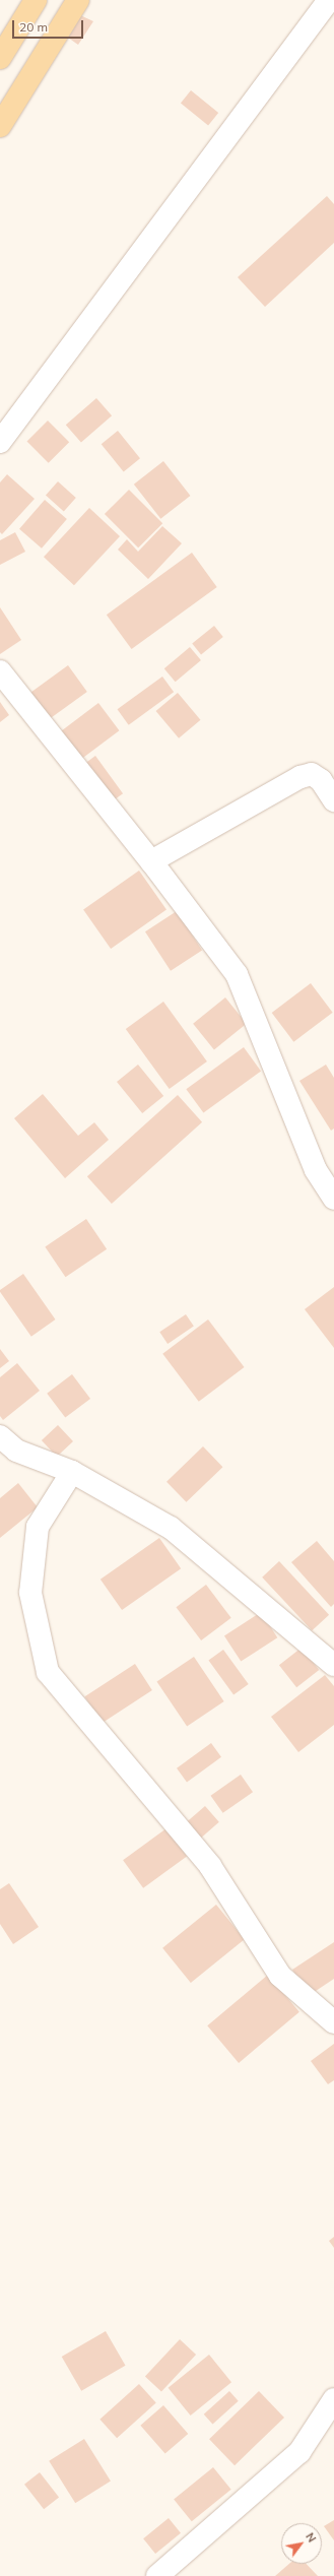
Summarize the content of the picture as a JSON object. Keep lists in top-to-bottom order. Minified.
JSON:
{"scale_bar":"20 m","north":"top right"}
